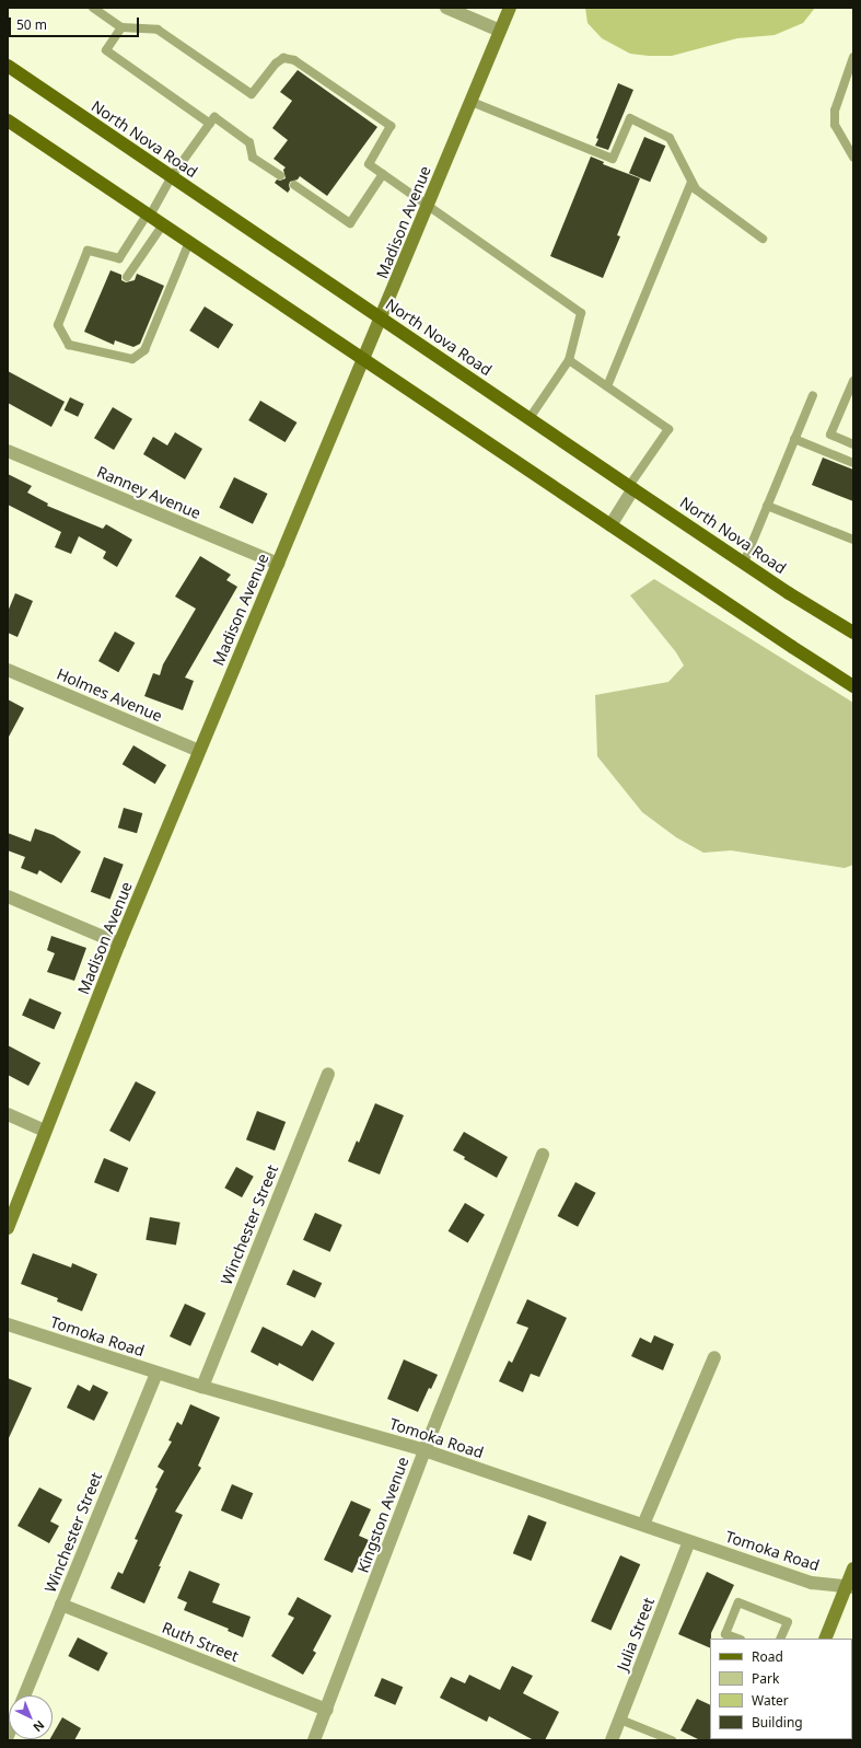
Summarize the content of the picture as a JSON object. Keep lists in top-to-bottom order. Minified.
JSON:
{"streets":{"main road":["North Nova Road"],"street":["Madison Avenue","Ranney Avenue","Holmes Avenue","Winchester Street","Tomoka Road","Kingston Avenue","Julia Street","Ruth Street"]},"crossings":[["North Nova Road","Madison Avenue"],["Madison Avenue","Ranney Avenue"],["Madison Avenue","Holmes Avenue"],["Winchester Street","Tomoka Road"],["Winchester Street","Ruth Street"],["Tomoka Road","Kingston Avenue"],["Tomoka Road","Julia Street"],["Kingston Avenue","Ruth Street"]],"legend":["Road","Park","Water","Building"],"scale_bar":"50 m","north":"bottom right"}
